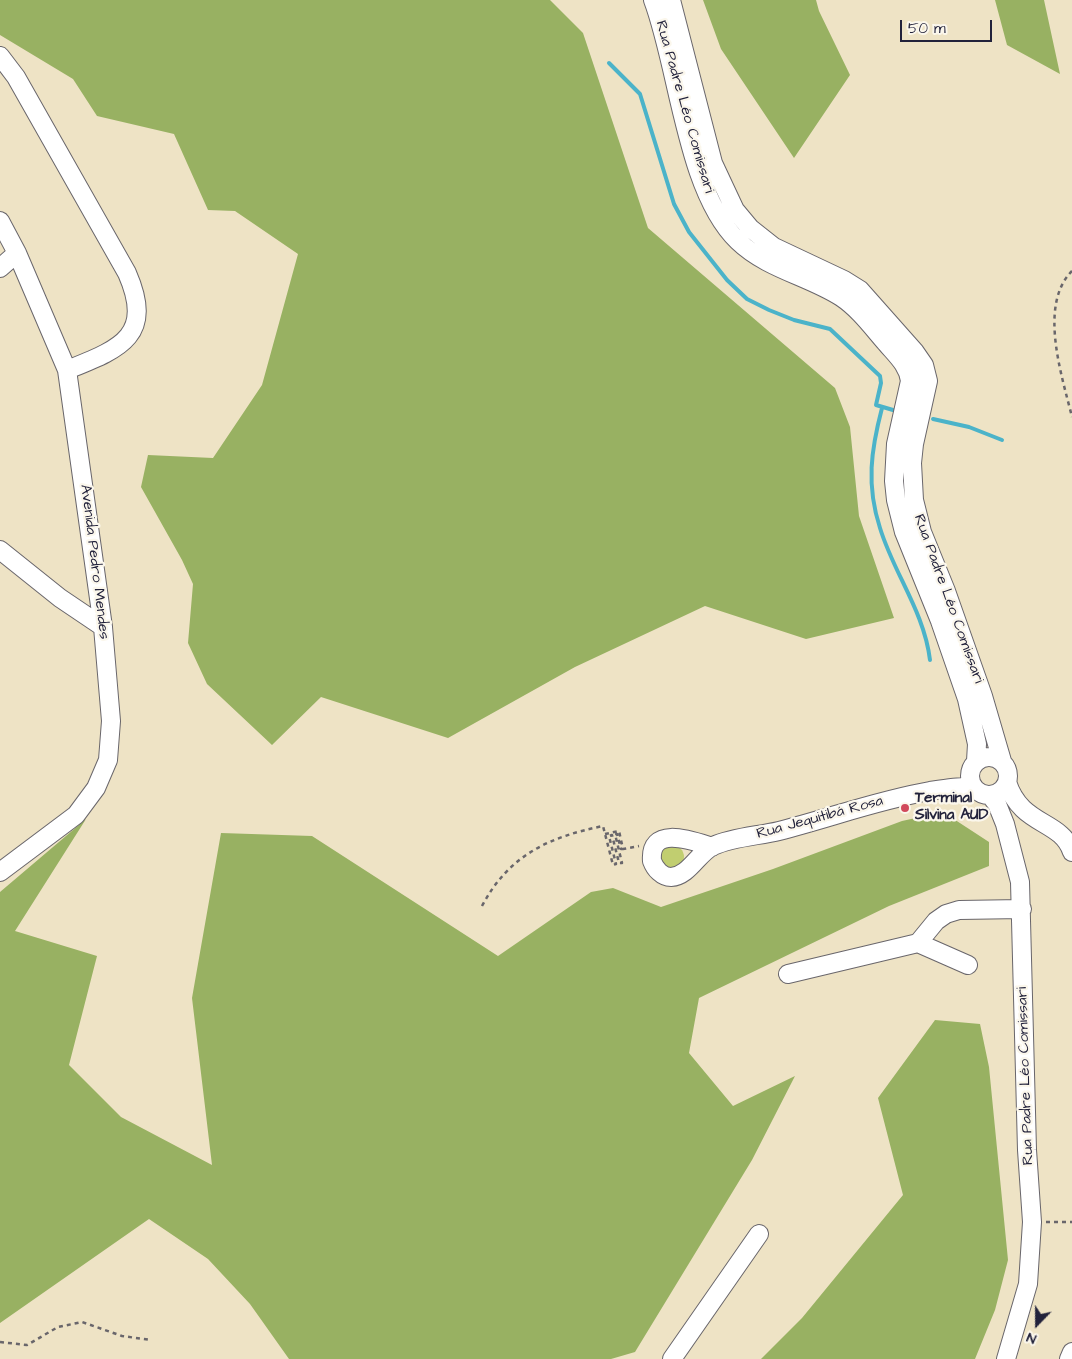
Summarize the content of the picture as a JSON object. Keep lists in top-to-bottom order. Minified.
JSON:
{"streets":{"street":["Rua Padre Léo Comissari","Avenida Pedro Mendes","Rua Jequitibá Rosa"]},"crossings":[["Rua Padre Léo Comissari","Rua Jequitibá Rosa"]],"places":["Terminal Silvina AUD"],"scale_bar":"50 m","north":"bottom"}
